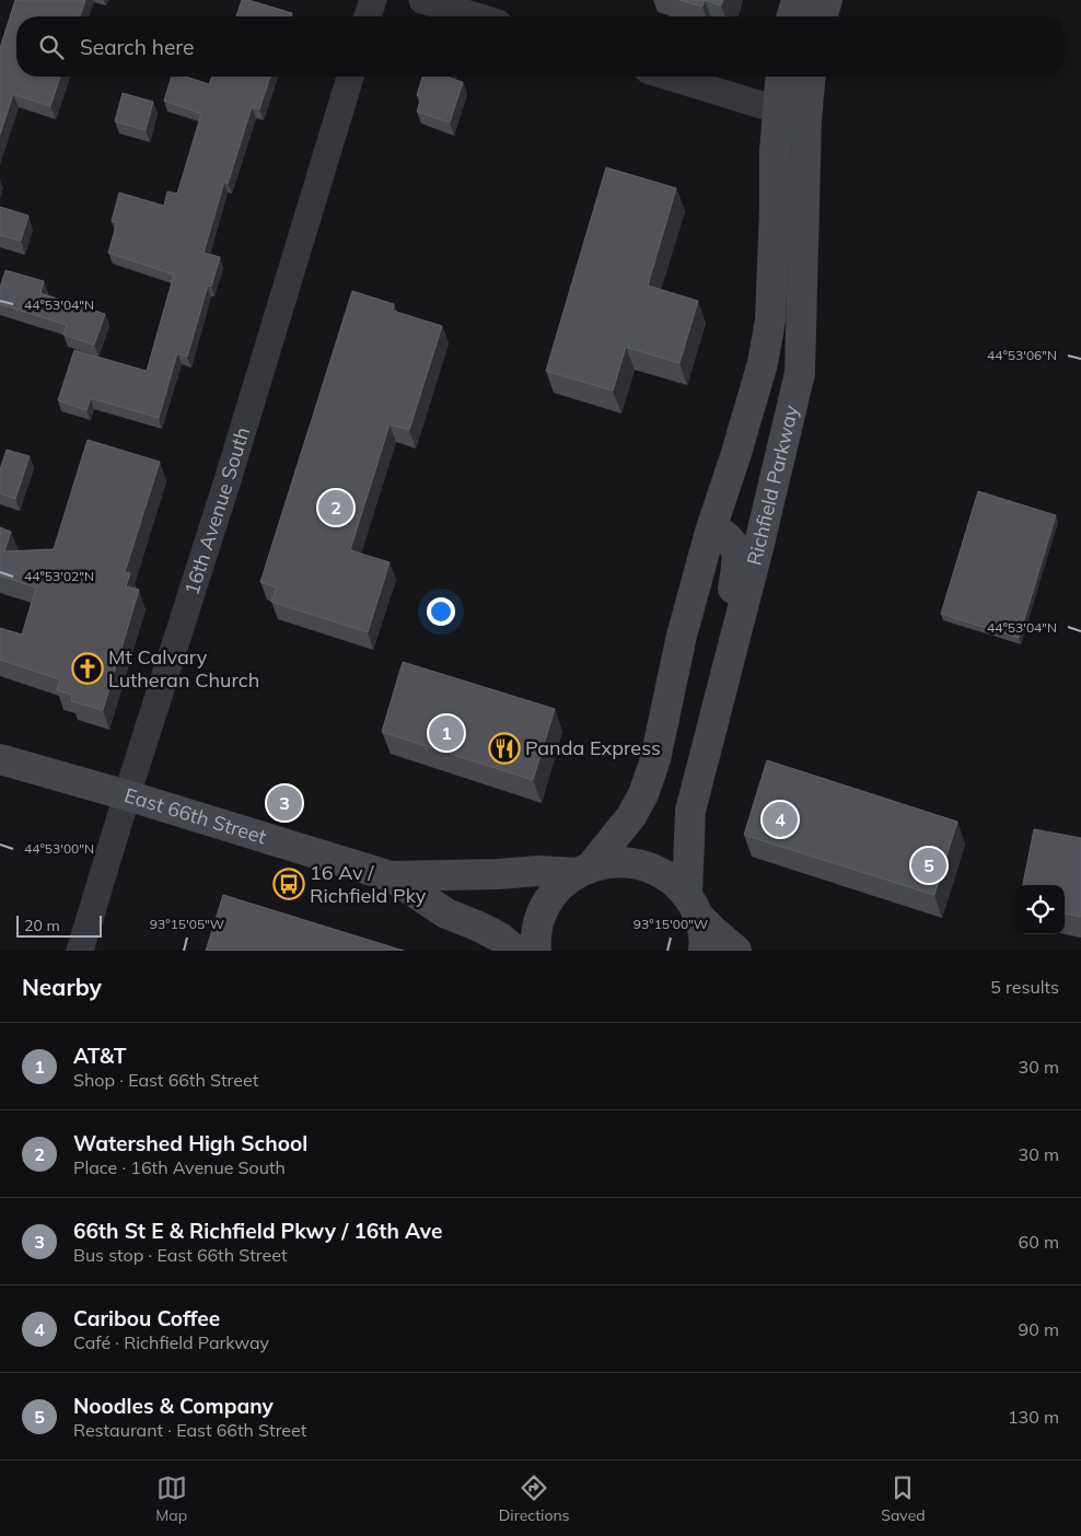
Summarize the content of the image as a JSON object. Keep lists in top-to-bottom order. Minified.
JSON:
{"streets":{"street":["Richfield Parkway","16th Avenue South","East 66th Street"]},"crossings":[["Richfield Parkway","East 66th Street"],["16th Avenue South","East 66th Street"]],"places":{"church":["Mt Calvary Lutheran Church"],"restaurant":["Panda Express"],"bus stop":["16 Av / Richfield Pky"]},"scale_bar":"20 m","page":{"search":"Search here","pins":["2","1","3","4","5"],"scale":"20 m","heading":["Nearby","5 results"],"list":[{"mark":"1","name":"AT&T","note":"Shop · East 66th Street","value":"30 m"},{"mark":"2","name":"Watershed High School","note":"Place · 16th Avenue South","value":"30 m"},{"mark":"3","name":"66th St E & Richfield Pkwy / 16th Ave","note":"Bus stop · East 66th Street","value":"60 m"},{"mark":"4","name":"Caribou Coffee","note":"Café · Richfield Parkway","value":"90 m"},{"mark":"5","name":"Noodles & Company","note":"Restaurant · East 66th Street","value":"130 m"}],"nav":["Map","Directions","Saved"]},"coordinates":["44°53'04\"N","44°53'06\"N","44°53'02\"N","44°53'00\"N","93°15'05\"W","93°15'00\"W"]}
